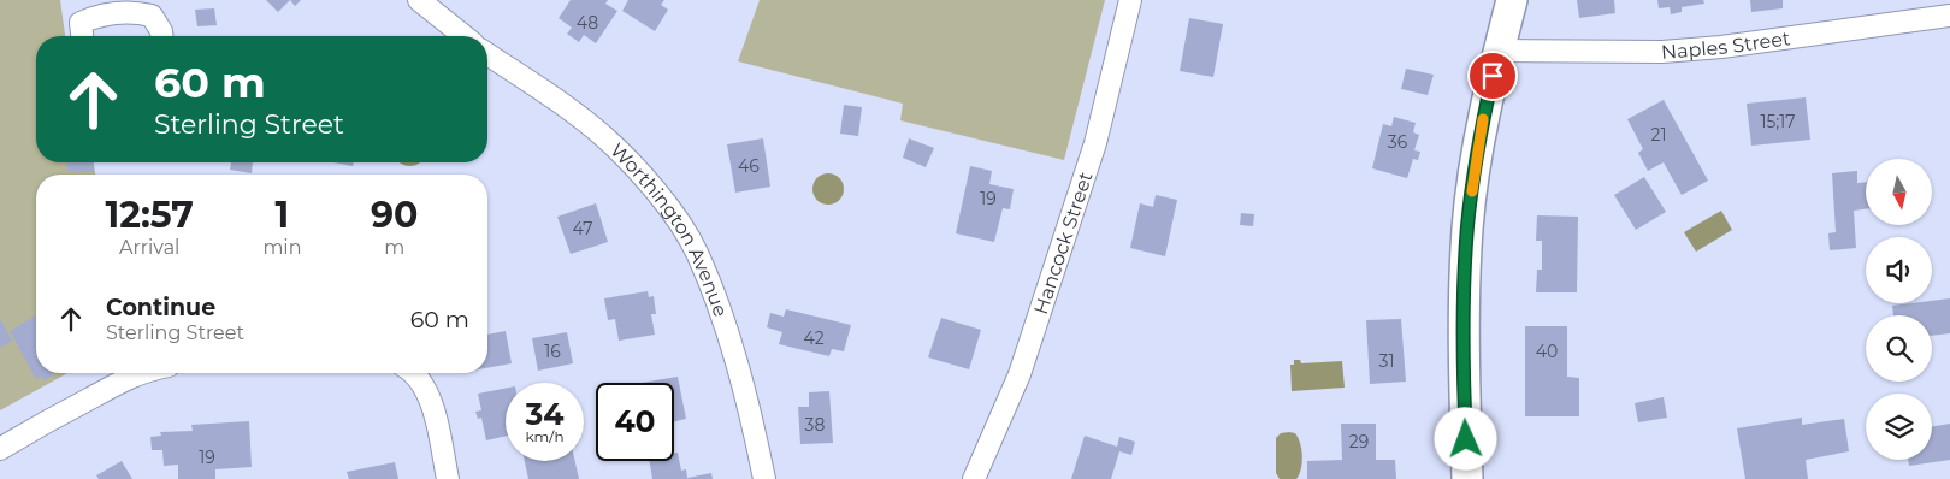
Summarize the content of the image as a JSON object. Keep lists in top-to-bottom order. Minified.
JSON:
{"streets":{"street":["Naples Street","Worthington Avenue","Hancock Street"]},"house_numbers":["48","15;17","21","36","46","19","47","42","16","40","31","38","29","19"],"north":"bottom","page":{"turn":["60 m","Sterling Street"],"eta":["12:57","Arrival","1","min","90","m"],"list":[{"name":"Continue","note":"Sterling Street","value":"60 m"}],"speed":"34 km/h","limit":"40"}}
